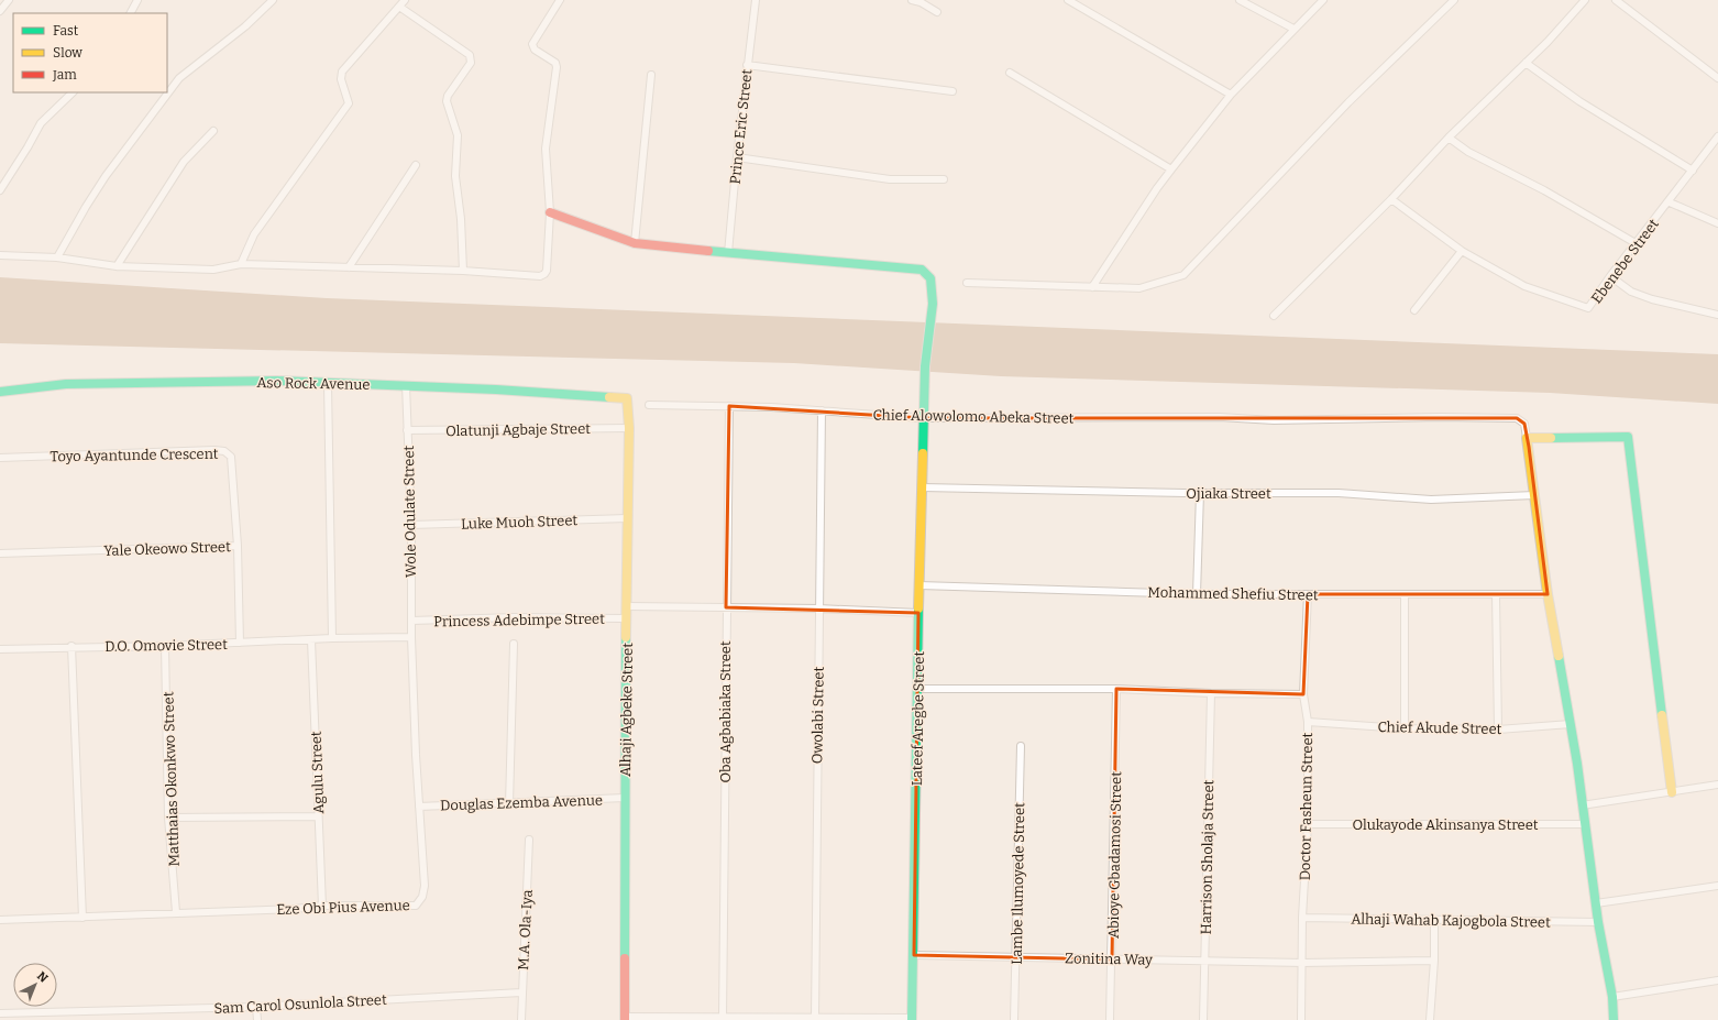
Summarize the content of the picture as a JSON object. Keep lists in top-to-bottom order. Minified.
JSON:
{"streets":{"street":["Prince Eric Street","Ebenebe Street","Aso Rock Avenue","Chief Alowolomo Abeka Street","Olatunji Agbaje Street","Toyo Ayantunde Crescent","Ojiaka Street","Wole Odulate Street","Luke Muoh Street","Yale Okeowo Street","Mohammed Shefiu Street","Princess Adebimpe Street","D.O. Omovie Street","Alhaji Agbeke Street","Oba Agbabiaka Street","Owolabi Street","Lateef Aregbe Street","Chief Akude Street","Agulu Street","Matthaias Okonkwo Street","Douglas Ezemba Avenue","Doctor Fasheun Street","Olukayode Akinsanya Street","Abioye Gbadamosi Street","Harrison Sholaja Street","Lambe Ilumoyede Street","Eze Obi Pius Avenue","Alhaji Wahab Kajogbola Street","M.A. Ola-Iya","Zonitina Way","Sam Carol Osunlola Street"]},"crossings":[["Prince Eric Street","Lateef Aregbe Street"],["Aso Rock Avenue","Wole Odulate Street"],["Aso Rock Avenue","Alhaji Agbeke Street"],["Chief Alowolomo Abeka Street","Oba Agbabiaka Street"],["Chief Alowolomo Abeka Street","Owolabi Street"],["Chief Alowolomo Abeka Street","Lateef Aregbe Street"],["Olatunji Agbaje Street","Wole Odulate Street"],["Olatunji Agbaje Street","Alhaji Agbeke Street"],["Toyo Ayantunde Crescent","Yale Okeowo Street"],["Ojiaka Street","Lateef Aregbe Street"],["Wole Odulate Street","Luke Muoh Street"],["Wole Odulate Street","Princess Adebimpe Street"],["Wole Odulate Street","D.O. Omovie Street"],["Wole Odulate Street","Eze Obi Pius Avenue"],["Luke Muoh Street","Alhaji Agbeke Street"],["Yale Okeowo Street","D.O. Omovie Street"],["Mohammed Shefiu Street","Lateef Aregbe Street"],["Mohammed Shefiu Street","Doctor Fasheun Street"],["Princess Adebimpe Street","Alhaji Agbeke Street"],["D.O. Omovie Street","Agulu Street"],["D.O. Omovie Street","Matthaias Okonkwo Street"],["D.O. Omovie Street","Eze Obi Pius Avenue"],["Alhaji Agbeke Street","Douglas Ezemba Avenue"],["Lateef Aregbe Street","Zonitina Way"],["Chief Akude Street","Doctor Fasheun Street"],["Agulu Street","Eze Obi Pius Avenue"],["Matthaias Okonkwo Street","Eze Obi Pius Avenue"],["Douglas Ezemba Avenue","Eze Obi Pius Avenue"],["Doctor Fasheun Street","Olukayode Akinsanya Street"],["Doctor Fasheun Street","Alhaji Wahab Kajogbola Street"],["Doctor Fasheun Street","Zonitina Way"],["Abioye Gbadamosi Street","Zonitina Way"],["Harrison Sholaja Street","Zonitina Way"],["Lambe Ilumoyede Street","Zonitina Way"],["M.A. Ola-Iya","Sam Carol Osunlola Street"]],"legend":["Fast","Slow","Jam"],"north":"top right"}
